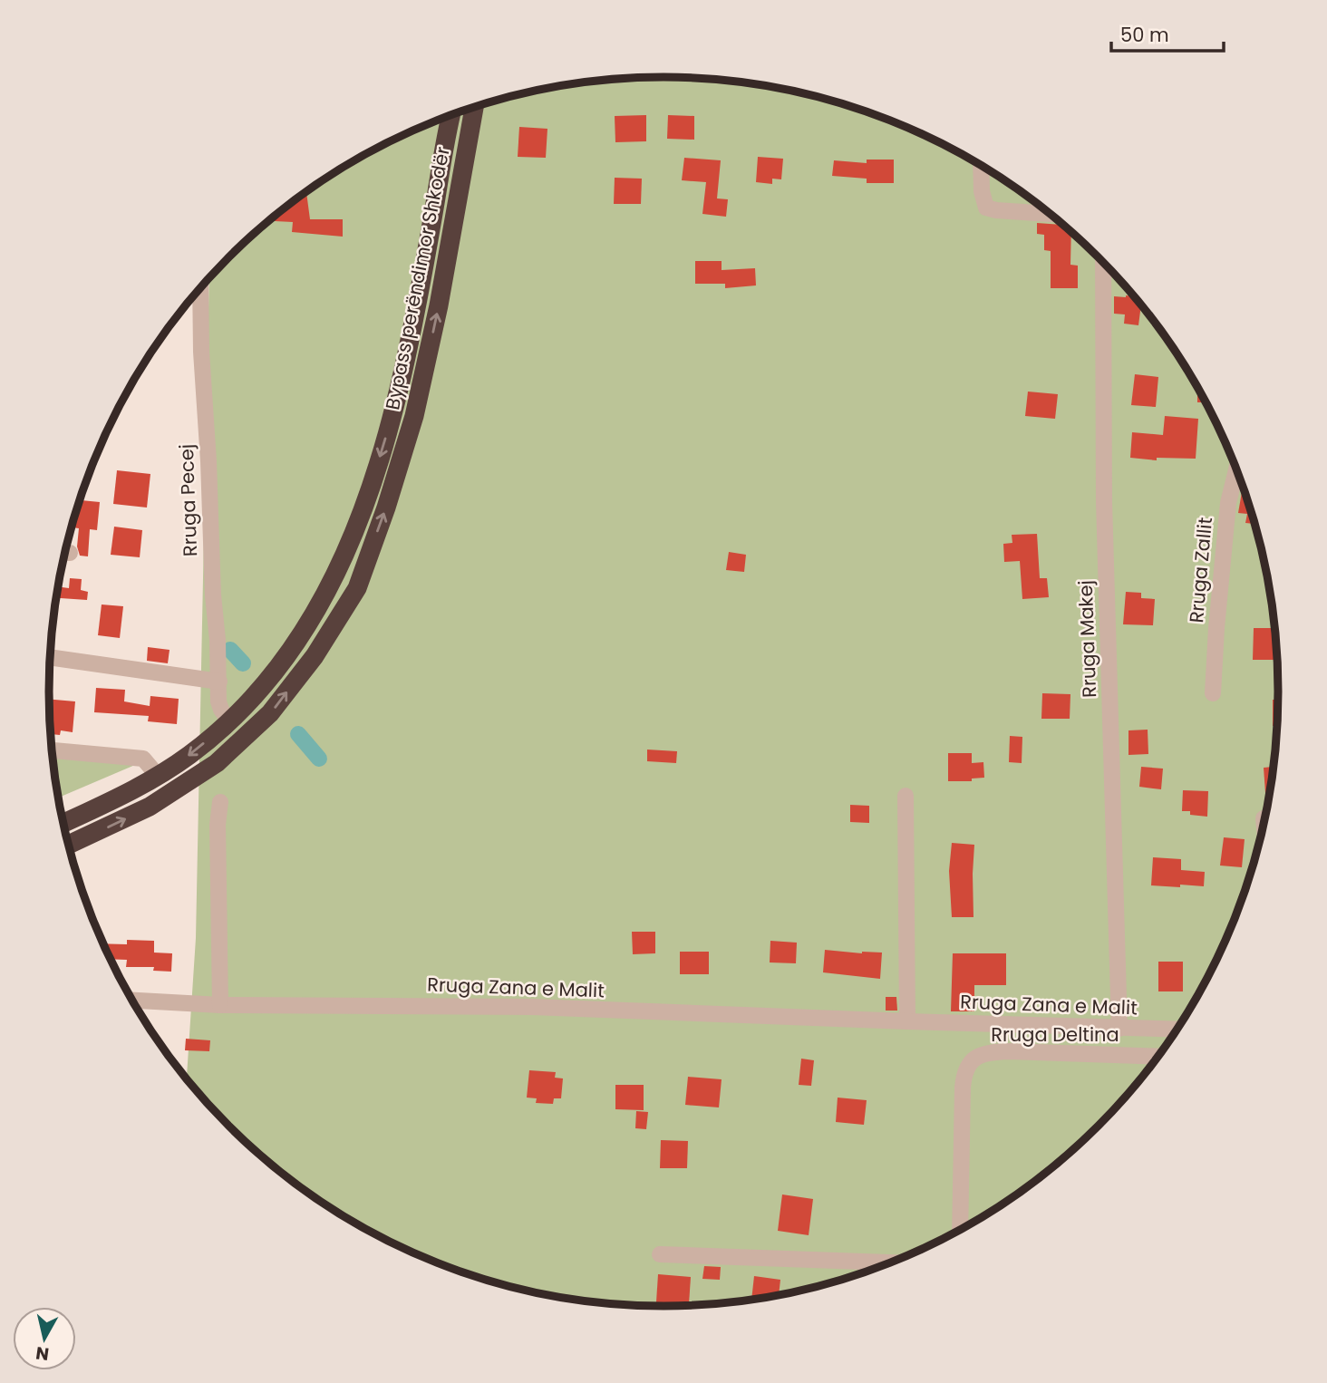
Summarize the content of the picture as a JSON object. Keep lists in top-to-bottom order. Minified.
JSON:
{"streets":{"highway":["Bypass perëndimor Shkodër"],"street":["Rruga Pecej","Rruga Zallit","Rruga Makej","Rruga Zana e Malit","Rruga Deltina"]},"crossings":[["Bypass perëndimor Shkodër","Rruga Pecej"],["Rruga Makej","Rruga Zana e Malit"]],"scale_bar":"50 m","north":"bottom"}
